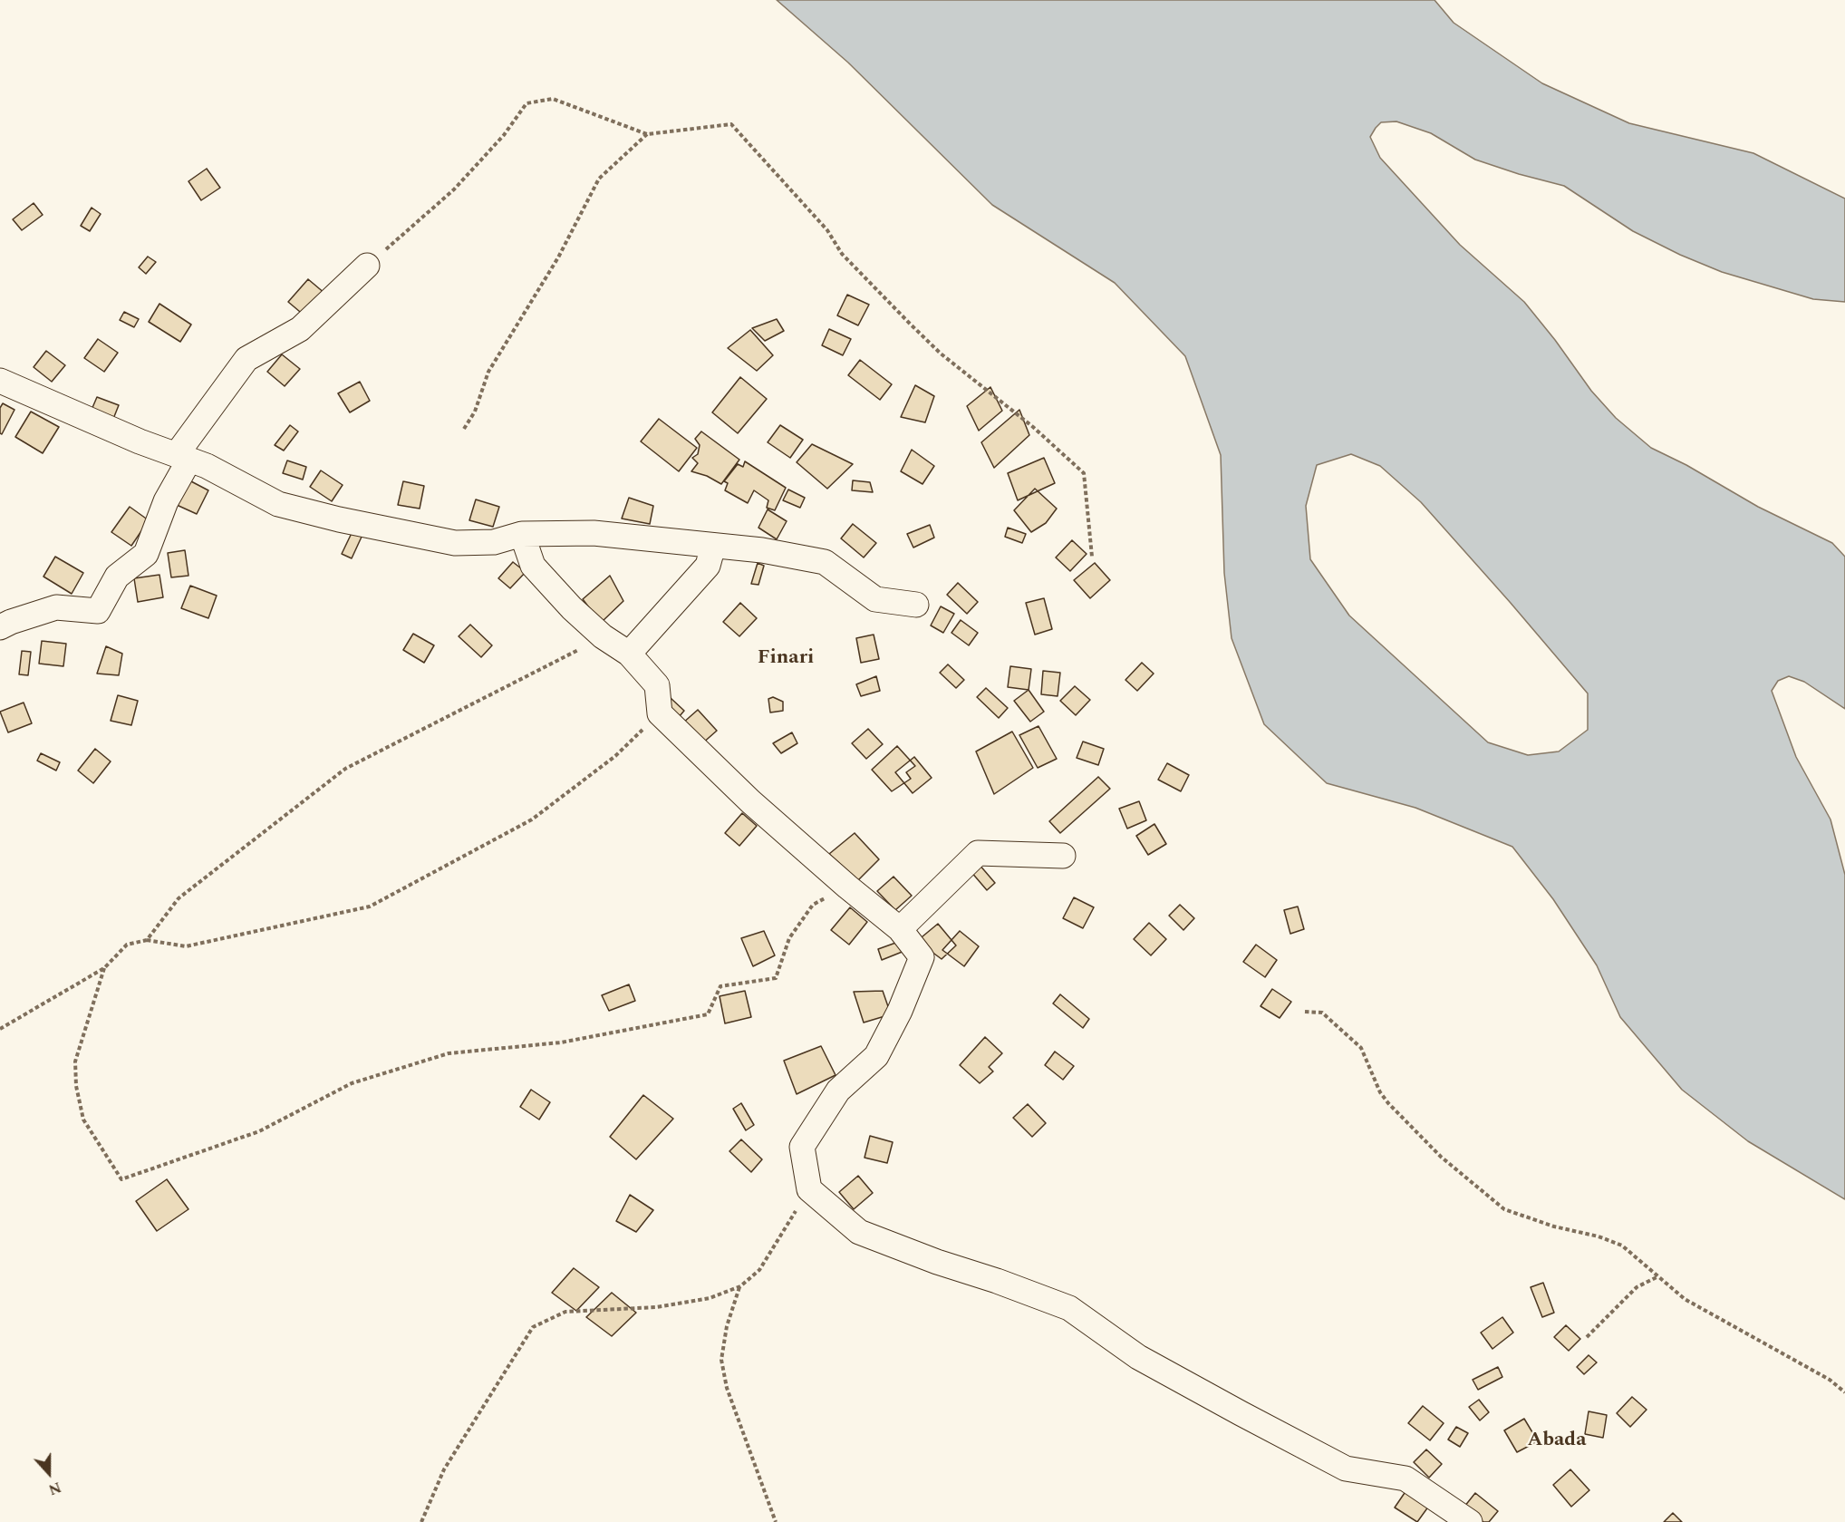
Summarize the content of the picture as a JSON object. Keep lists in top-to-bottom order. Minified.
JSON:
{"districts":["Finari","Abada"],"north":"bottom"}
